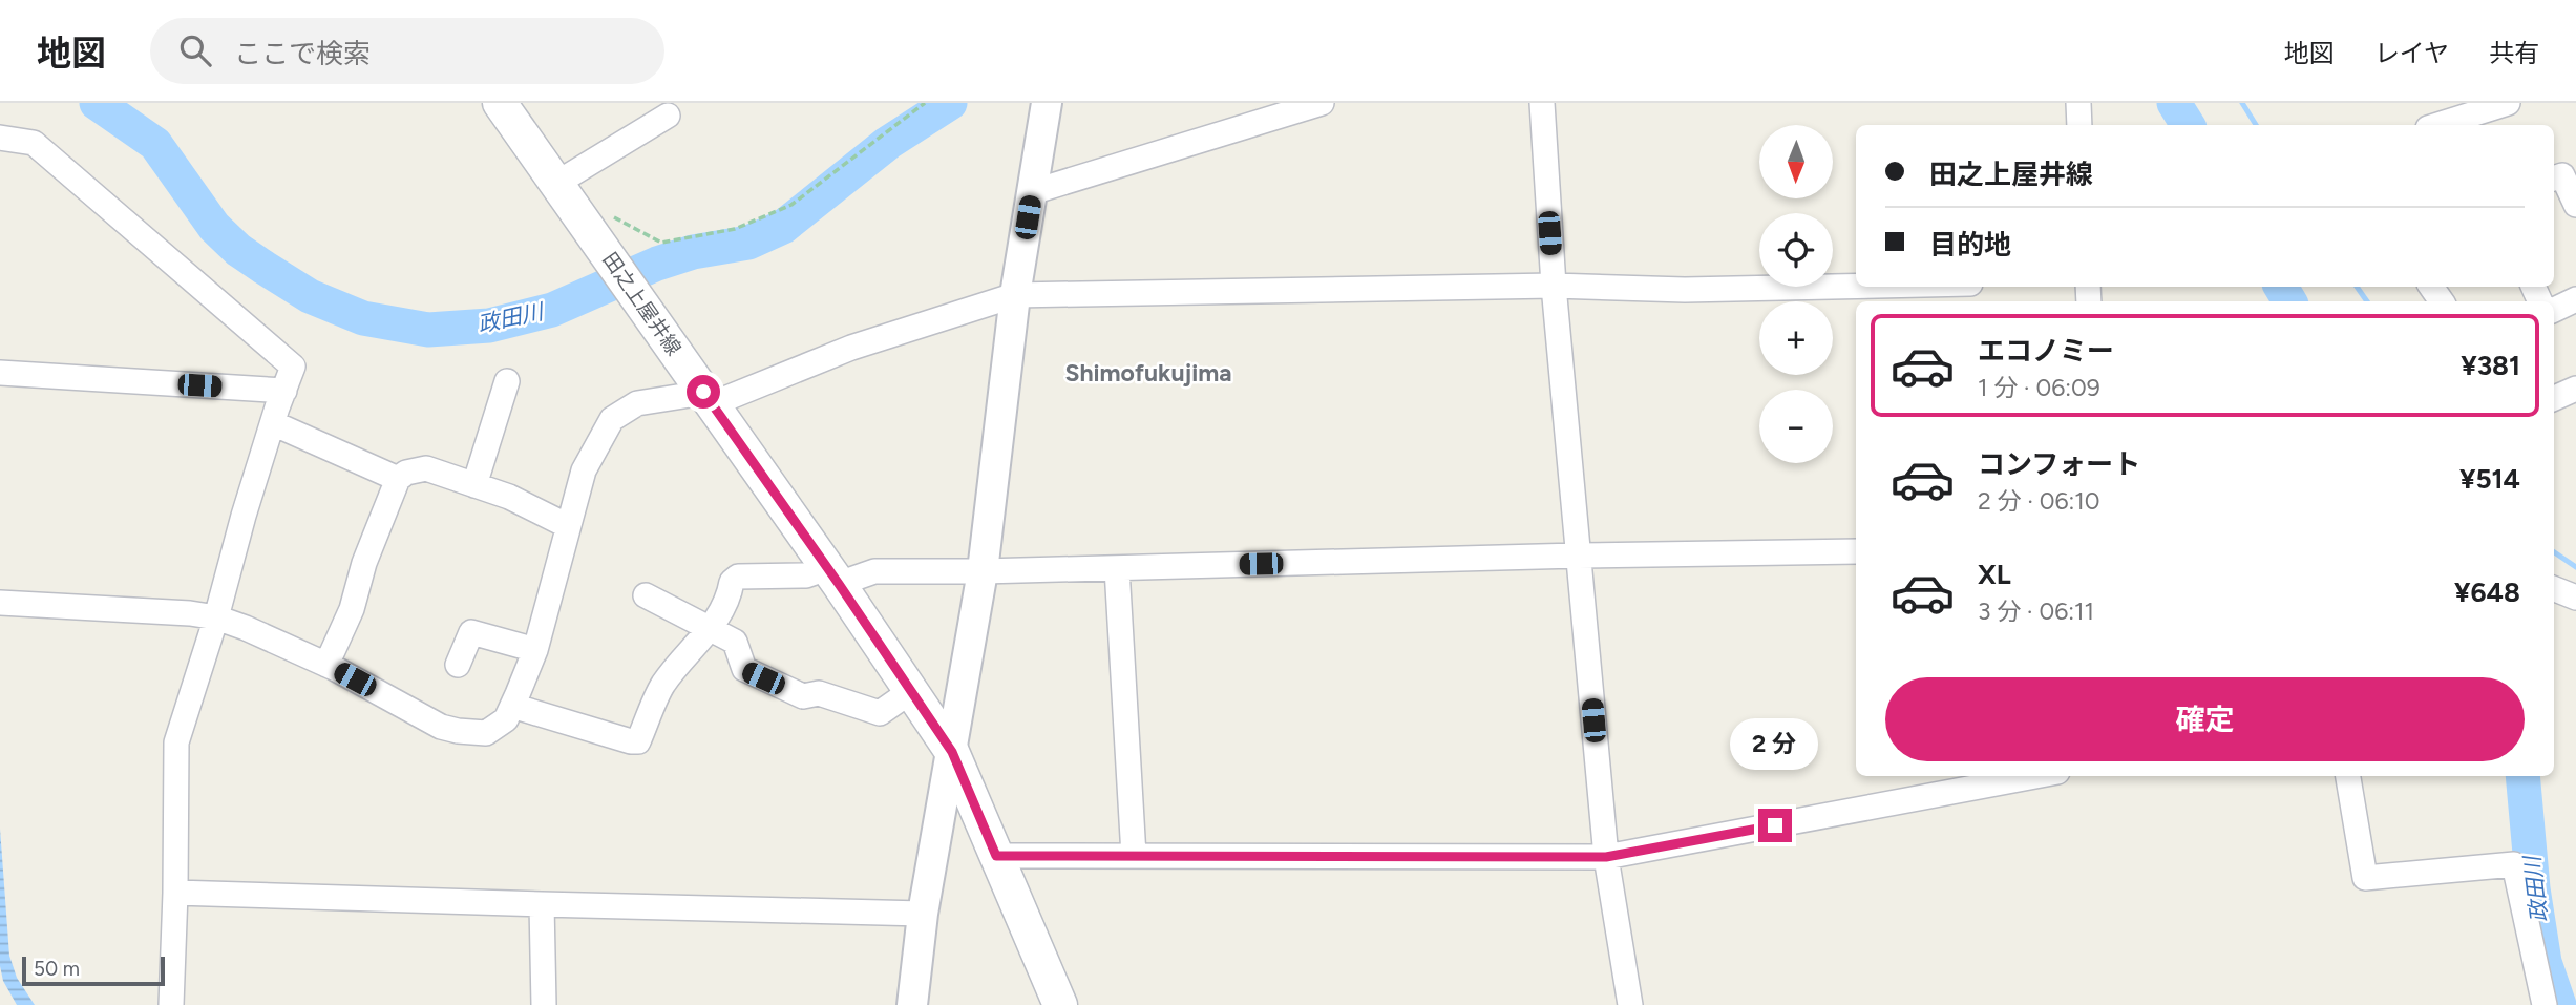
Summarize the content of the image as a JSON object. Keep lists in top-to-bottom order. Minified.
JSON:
{"streets":{"main road":["田之上屋井線"]},"districts":["Shimofukujima"],"water":["政田川"],"scale_bar":"50 m","north":"bottom","page":{"header":"地図","search":"ここで検索","nav":["地図","レイヤ","共有"],"map_buttons":["+","−"],"banner":["田之上屋井線","目的地"],"list":[{"name":"エコノミー","note":"1 分 · 06:09","value":"¥381"},{"name":"コンフォート","note":"2 分 · 06:10","value":"¥514"},{"name":"XL","note":"3 分 · 06:11","value":"¥648"}],"buttons":"確定","bubble":"2 分","scale":"50 m"}}
